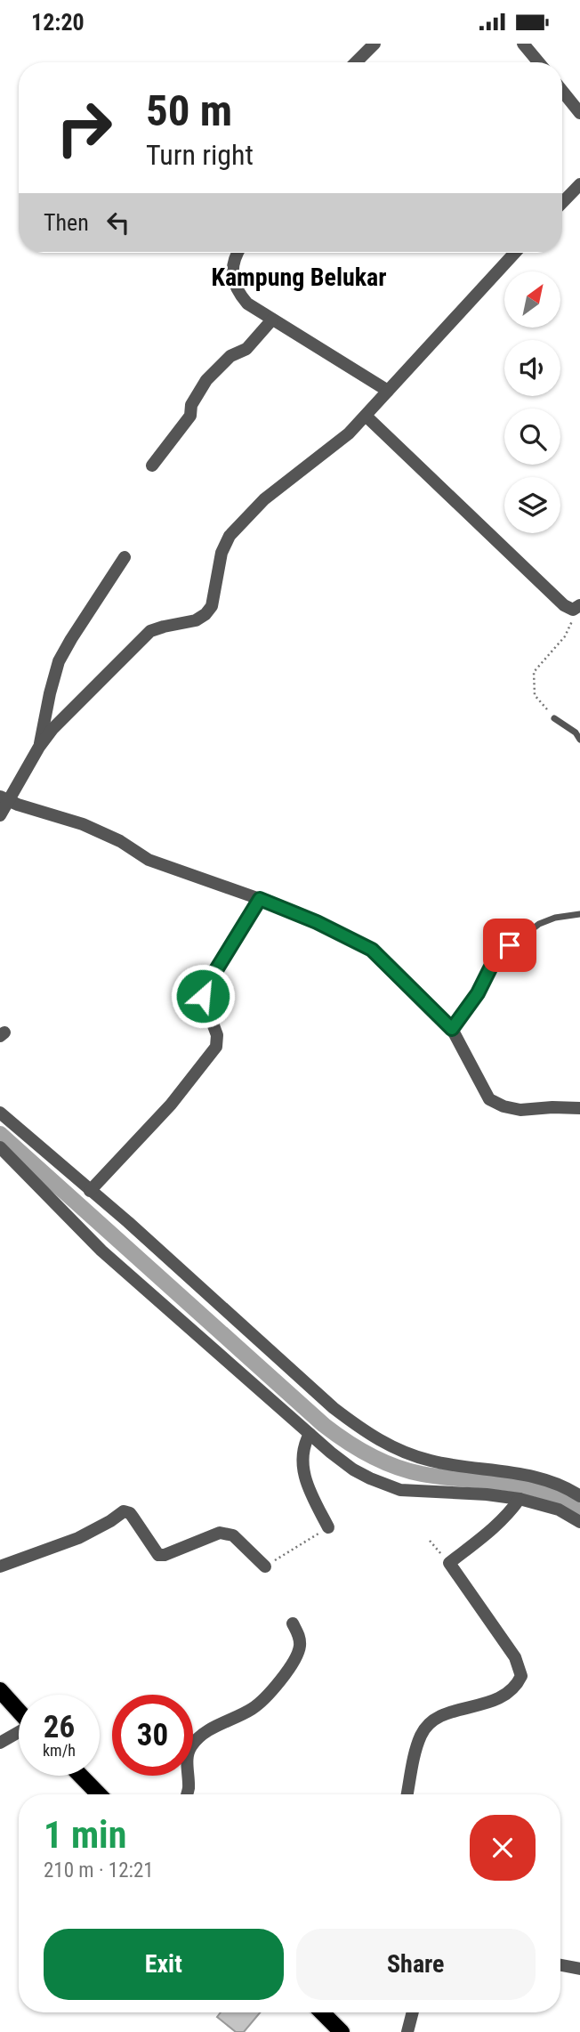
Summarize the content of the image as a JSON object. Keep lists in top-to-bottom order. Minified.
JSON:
{"districts":["Kampung Belukar"],"north":"top right","page":{"status":"12:20","turn":["50 m","Turn right"],"then":"Then","speed":"26 km/h","limit":"30","heading":["1 min","210 m · 12:21"],"buttons":["Exit","Share"]}}
